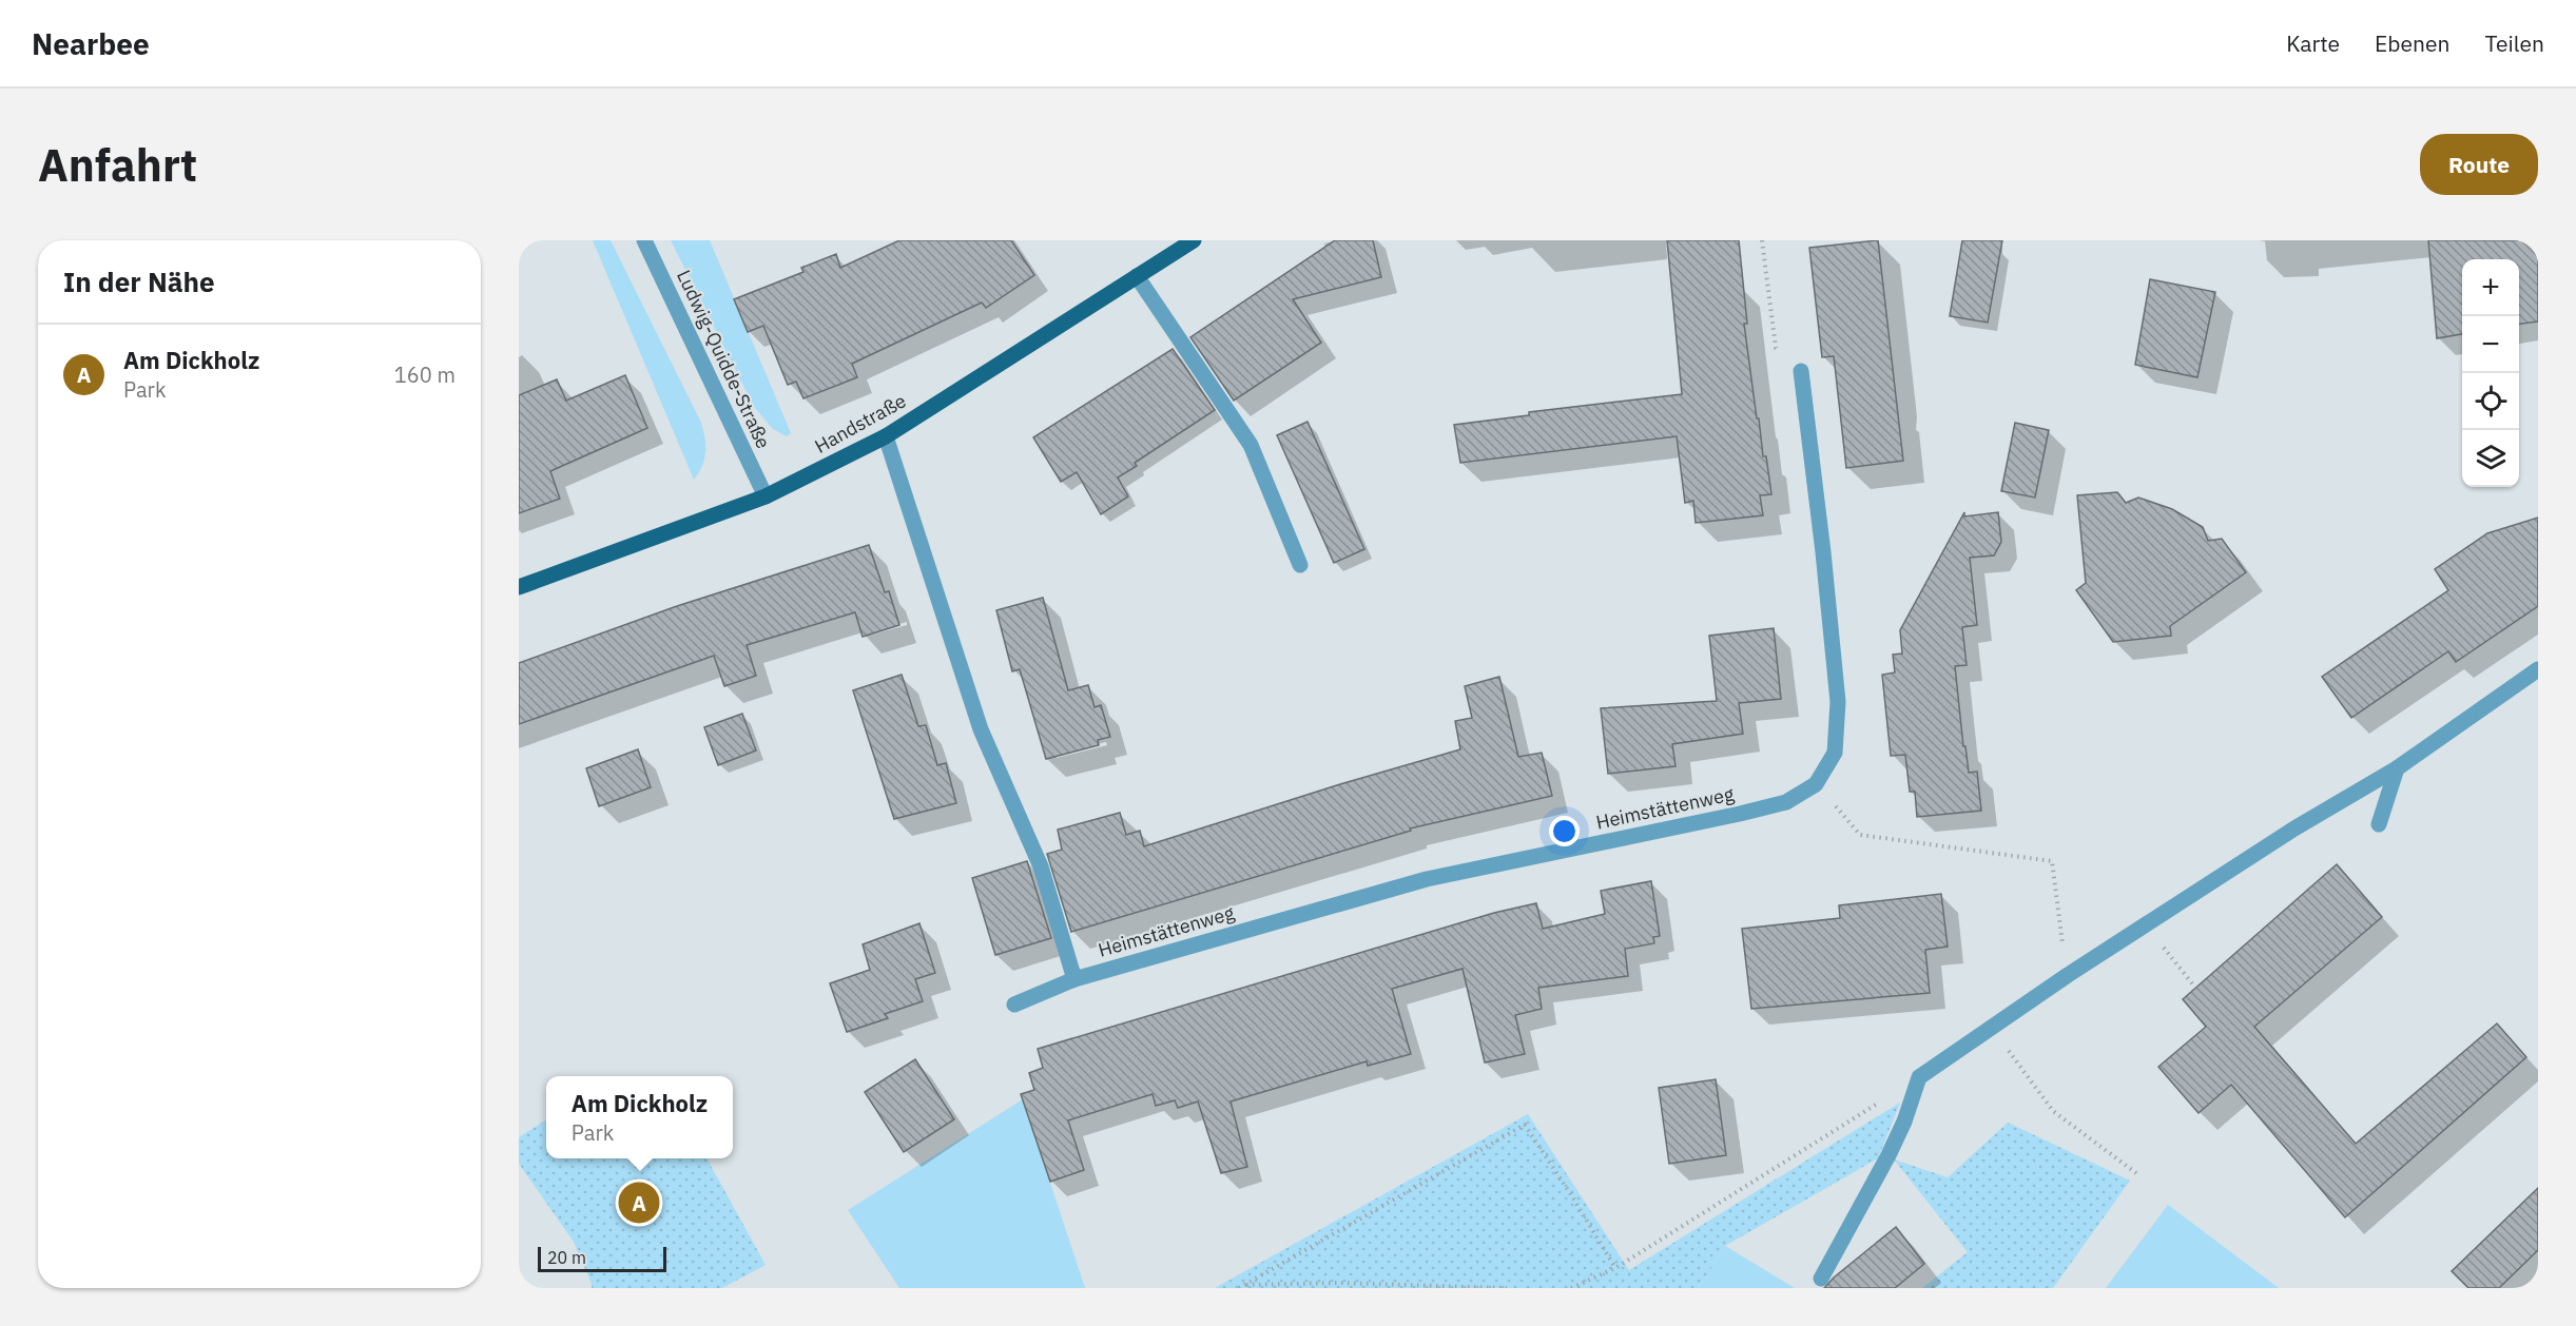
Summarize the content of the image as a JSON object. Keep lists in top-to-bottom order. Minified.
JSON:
{"streets":{"main road":["Handstraße"],"street":["Ludwig-Quidde-Straße","Heimstättenweg"]},"crossings":[["Ludwig-Quidde-Straße","Handstraße"]],"scale_bar":"20 m","page":{"header":"Nearbee","nav":["Karte","Ebenen","Teilen"],"buttons":"Route","title":"Anfahrt","heading":"In der Nähe","map_buttons":["+","−"],"list":[{"mark":"A","name":"Am Dickholz","note":"Park","value":"160 m"}],"popup":["Am Dickholz","Park"],"pins":"A","scale":"20 m"}}
